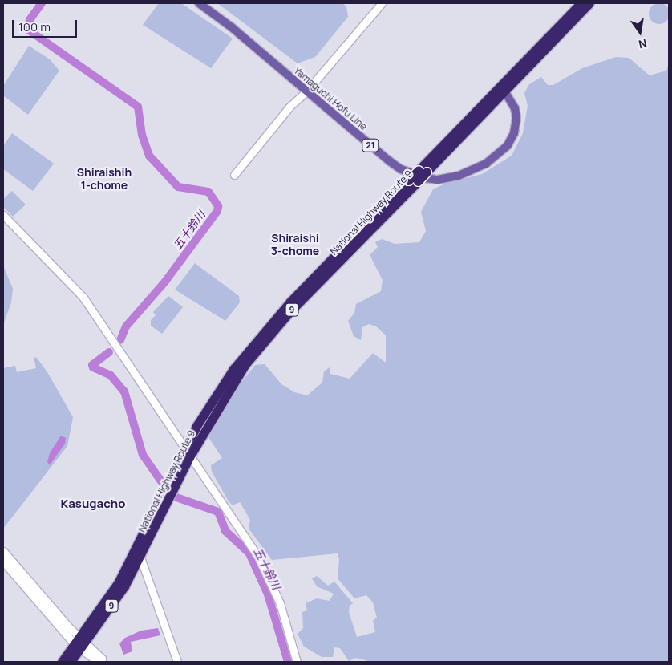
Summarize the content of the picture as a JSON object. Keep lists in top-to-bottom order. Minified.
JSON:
{"streets":{"highway":["National Highway Route 9","9"],"main road":["Yamaguchi Hofu Line","21"]},"crossings":[["Yamaguchi Hofu Line","National Highway Route 9"]],"districts":["Shiraishih 1-chome","Shiraishi 3-chome","Kasugacho"],"water":["五十鈴川"],"scale_bar":"100 m","north":"bottom"}
